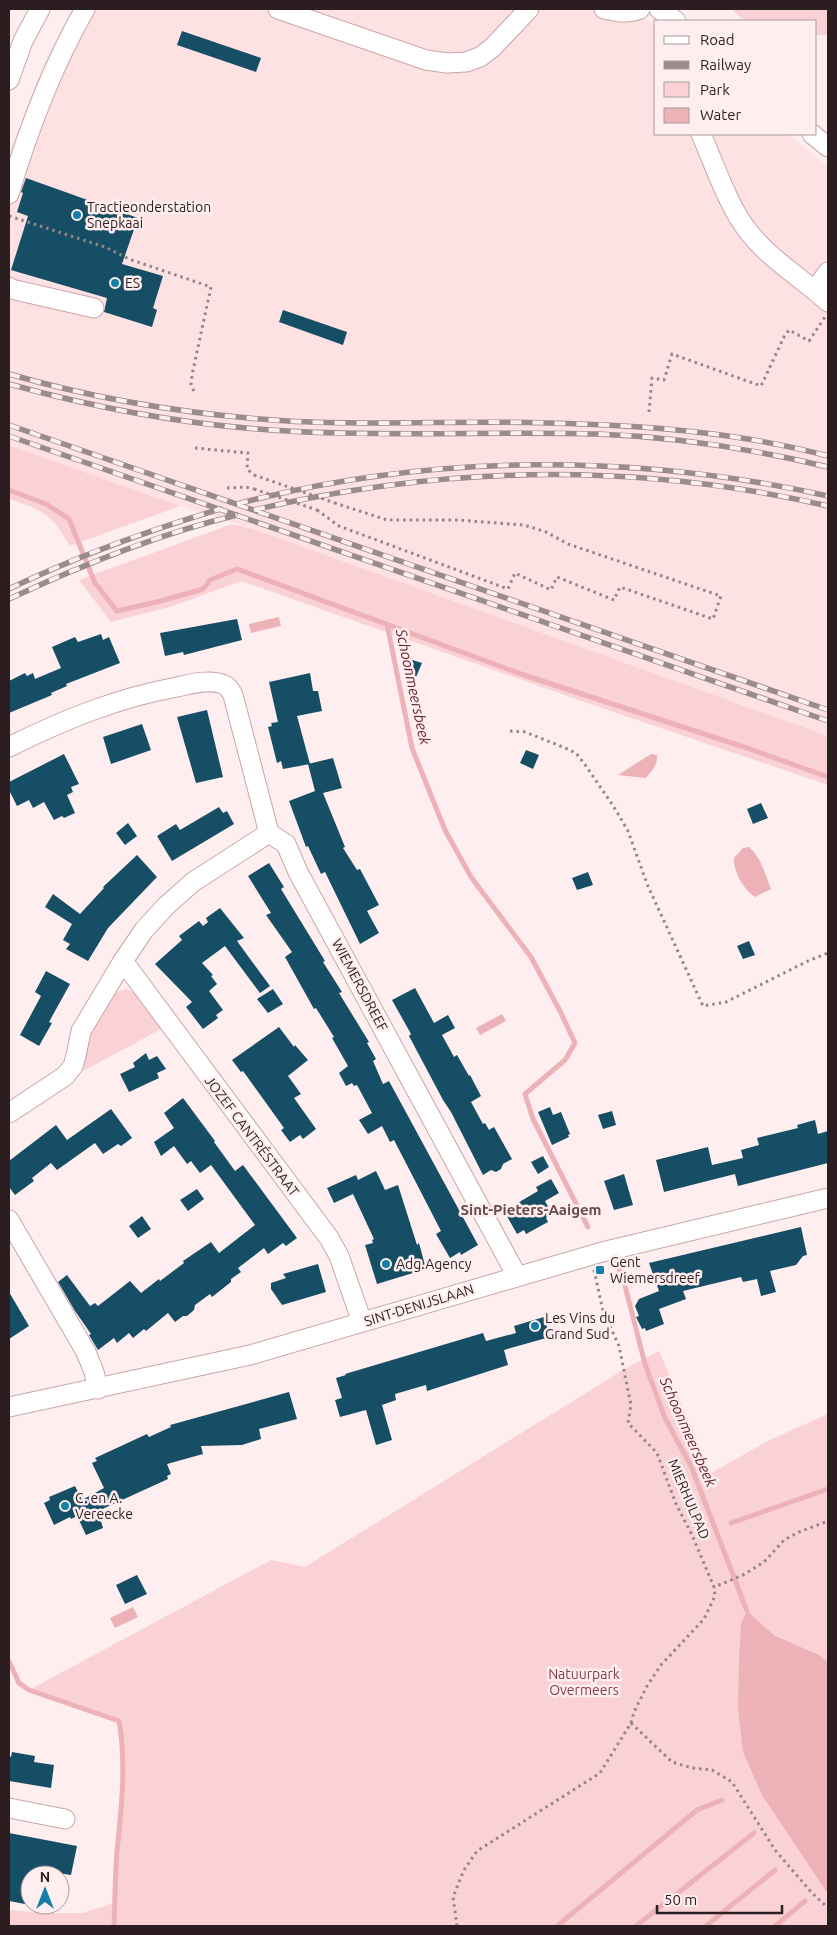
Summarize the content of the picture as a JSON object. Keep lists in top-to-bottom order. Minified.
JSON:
{"streets":{"street":["WIEMERSDREEF","JOZEF CANTRÉSTRAAT","SINT-DENIJSLAAN"],"path":["MIERHULPAD"]},"crossings":[["WIEMERSDREEF","SINT-DENIJSLAAN"],["JOZEF CANTRÉSTRAAT","SINT-DENIJSLAAN"],["SINT-DENIJSLAAN","MIERHULPAD"]],"districts":["Sint-Pieters-Aaigem"],"water":["Schoonmeersbeek"],"parks":["Natuurpark Overmeers"],"places":{"other":["Tractieonderstation Snepkaai","ES","Adg.Agency","Les Vins du Grand Sud","C. en A. Vereecke"],"transit":["Gent Wiemersdreef"]},"legend":["Road","Railway","Park","Water"],"scale_bar":"50 m","north":"top"}
